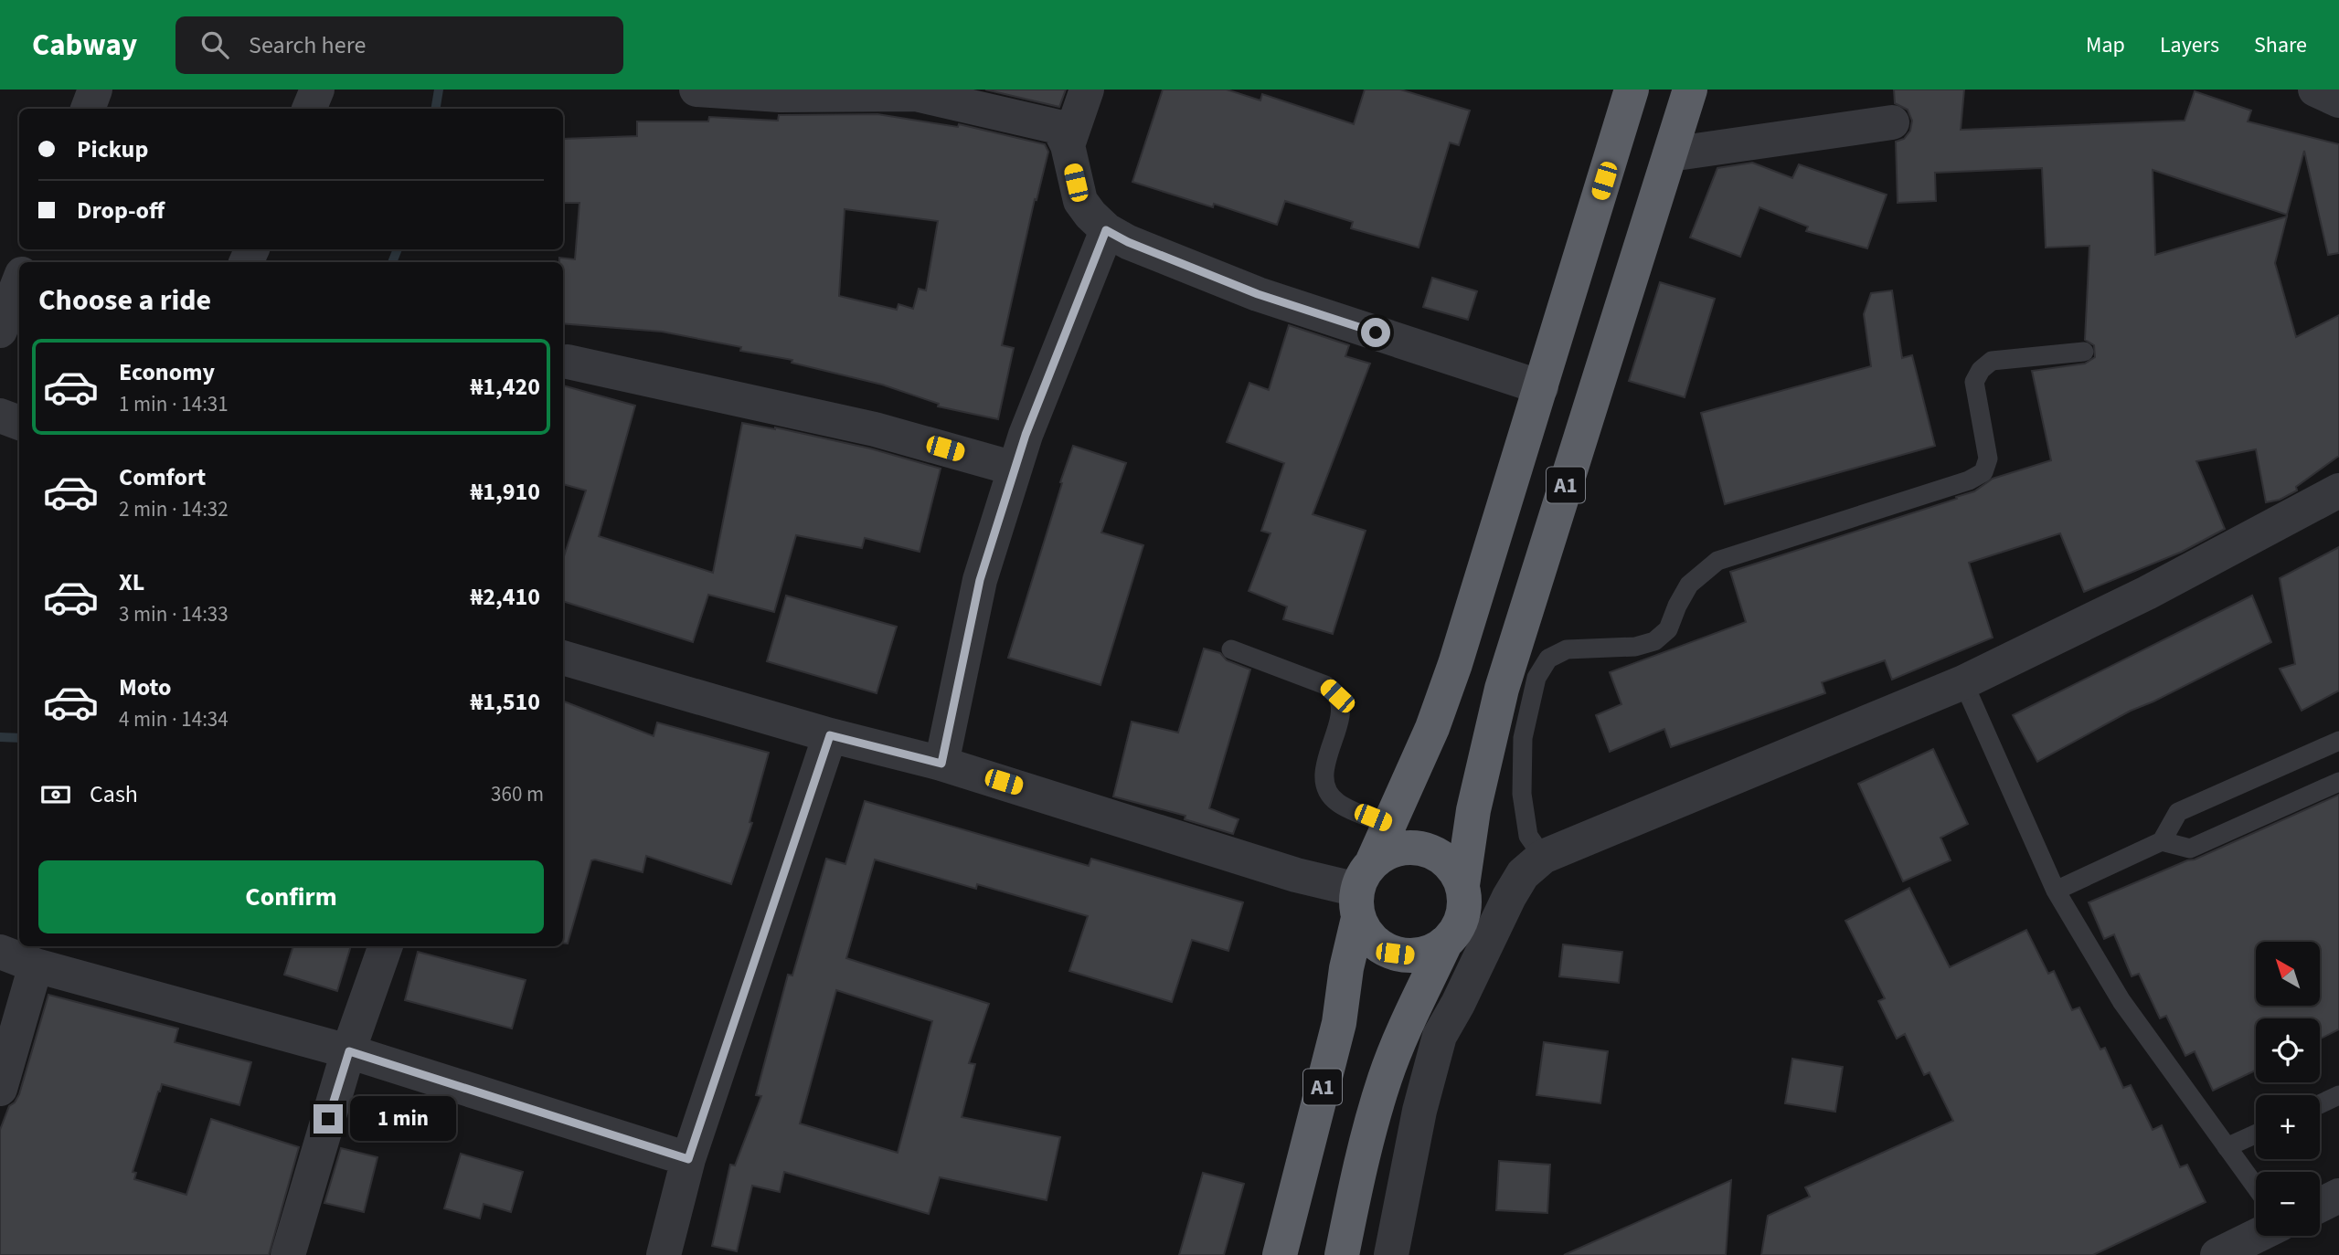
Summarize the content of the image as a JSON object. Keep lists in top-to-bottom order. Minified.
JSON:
{"streets":{"highway":["A1"]},"north":"top left","page":{"header":"Cabway","search":"Search here","nav":["Map","Layers","Share"],"banner":["Pickup","Drop-off"],"heading":"Choose a ride","list":[{"name":"Economy","note":"1 min · 14:31","value":"₦1,420"},{"name":"Comfort","note":"2 min · 14:32","value":"₦1,910"},{"name":"XL","note":"3 min · 14:33","value":"₦2,410"},{"name":"Moto","note":"4 min · 14:34","value":"₦1,510"}],"pay":["Cash","360 m"],"buttons":"Confirm","map_buttons":["+","−"],"bubble":"1 min"}}
